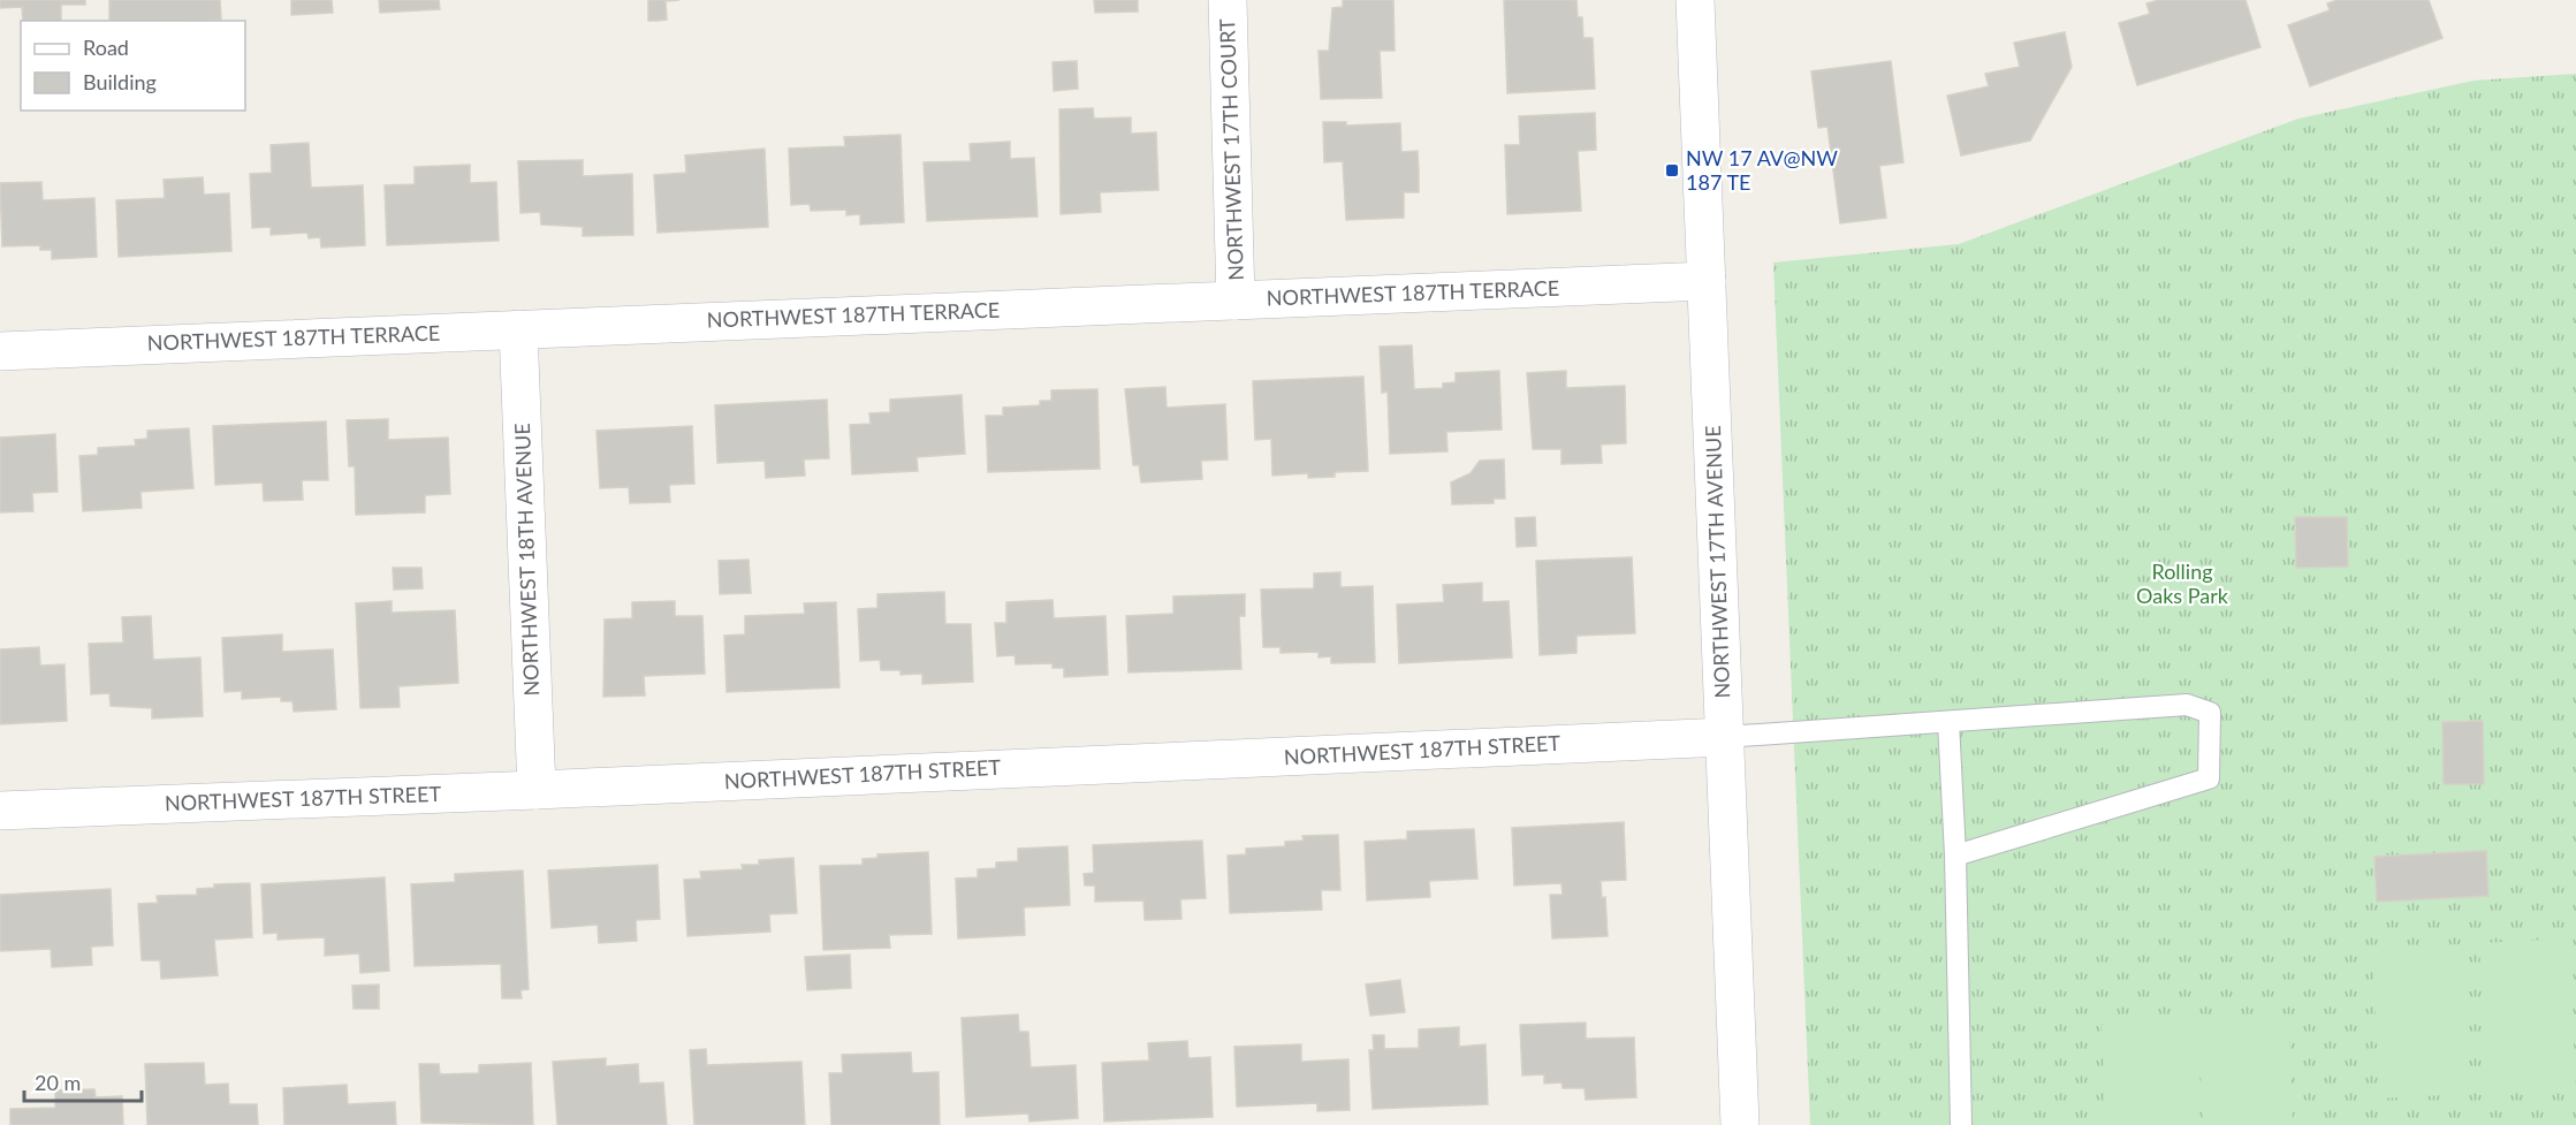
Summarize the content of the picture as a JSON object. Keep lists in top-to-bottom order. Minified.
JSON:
{"streets":{"street":["NORTHWEST 17TH COURT","NORTHWEST 187TH TERRACE","NORTHWEST 18TH AVENUE","NORTHWEST 17TH AVENUE","NORTHWEST 187TH STREET"]},"crossings":[["NORTHWEST 17TH COURT","NORTHWEST 187TH TERRACE"],["NORTHWEST 187TH TERRACE","NORTHWEST 18TH AVENUE"],["NORTHWEST 187TH TERRACE","NORTHWEST 17TH AVENUE"],["NORTHWEST 18TH AVENUE","NORTHWEST 187TH STREET"],["NORTHWEST 17TH AVENUE","NORTHWEST 187TH STREET"]],"parks":["Rolling Oaks Park"],"places":{"transit":["NW 17 AV@NW 187 TE"]},"legend":["Road","Building"],"scale_bar":"20 m"}
